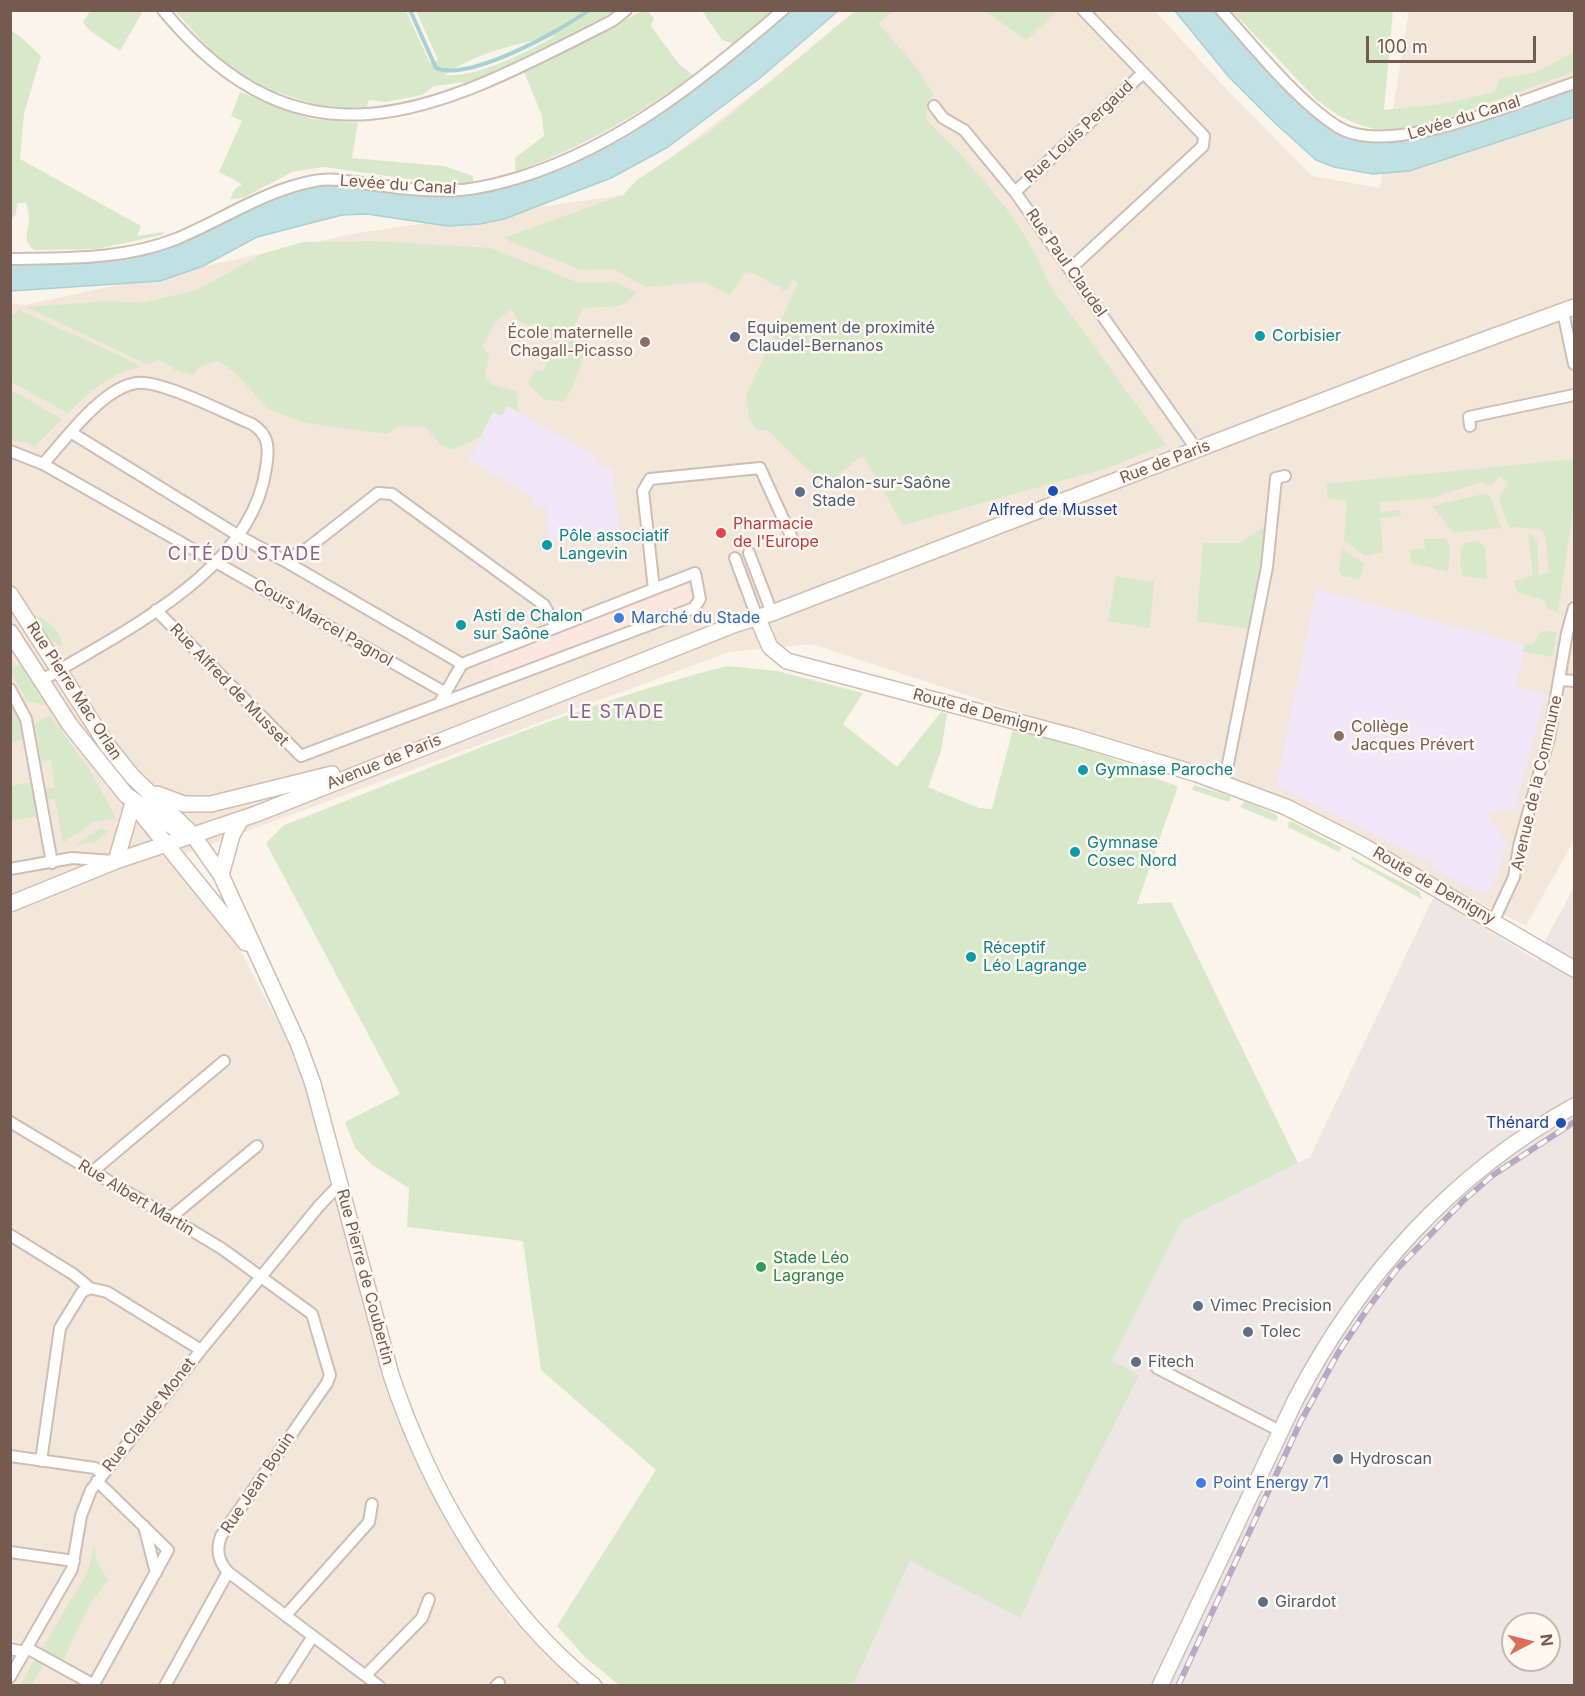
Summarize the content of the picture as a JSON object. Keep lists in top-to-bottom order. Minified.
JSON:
{"streets":{"main road":["Rue de Paris","Rue Pierre Mac Orlan","Route de Demigny","Avenue de Paris","Rue Pierre de Coubertin"],"street":["Levée du Canal","Rue Louis Pergaud","Rue Paul Claudel","Cours Marcel Pagnol","Rue Alfred de Musset","Avenue de la Commune","Rue Albert Martin","Rue Claude Monet","Rue Jean Bouin"]},"crossings":[["Rue Louis Pergaud","Rue Paul Claudel"],["Rue Paul Claudel","Rue de Paris"],["Rue de Paris","Route de Demigny"],["Rue de Paris","Avenue de Paris"],["Cours Marcel Pagnol","Rue Alfred de Musset"],["Rue Pierre Mac Orlan","Avenue de Paris"],["Rue Pierre Mac Orlan","Rue Pierre de Coubertin"],["Route de Demigny","Avenue de Paris"],["Route de Demigny","Avenue de la Commune"],["Avenue de Paris","Rue Pierre de Coubertin"],["Rue Albert Martin","Rue Claude Monet"],["Rue Albert Martin","Rue Jean Bouin"],["Rue Pierre de Coubertin","Rue Claude Monet"],["Rue Claude Monet","Rue Jean Bouin"]],"districts":["CITÉ DU STADE","LE STADE"],"places":["Corbisier","Equipement de proximité Claudel-Bernanos","École maternelle Chagall-Picasso","Alfred de Musset","Chalon-sur-Saône Stade","Pharmacie de l'Europe","Pôle associatif Langevin","Marché du Stade","Asti de Chalon sur Saône","Collège Jacques Prévert","Gymnase Paroche","Gymnase Cosec Nord","Réceptif Léo Lagrange","Thénard","Stade Léo Lagrange","Vimec Precision","Tolec","Fitech","Hydroscan","Point Energy 71","Girardot"],"scale_bar":"100 m","north":"right"}
